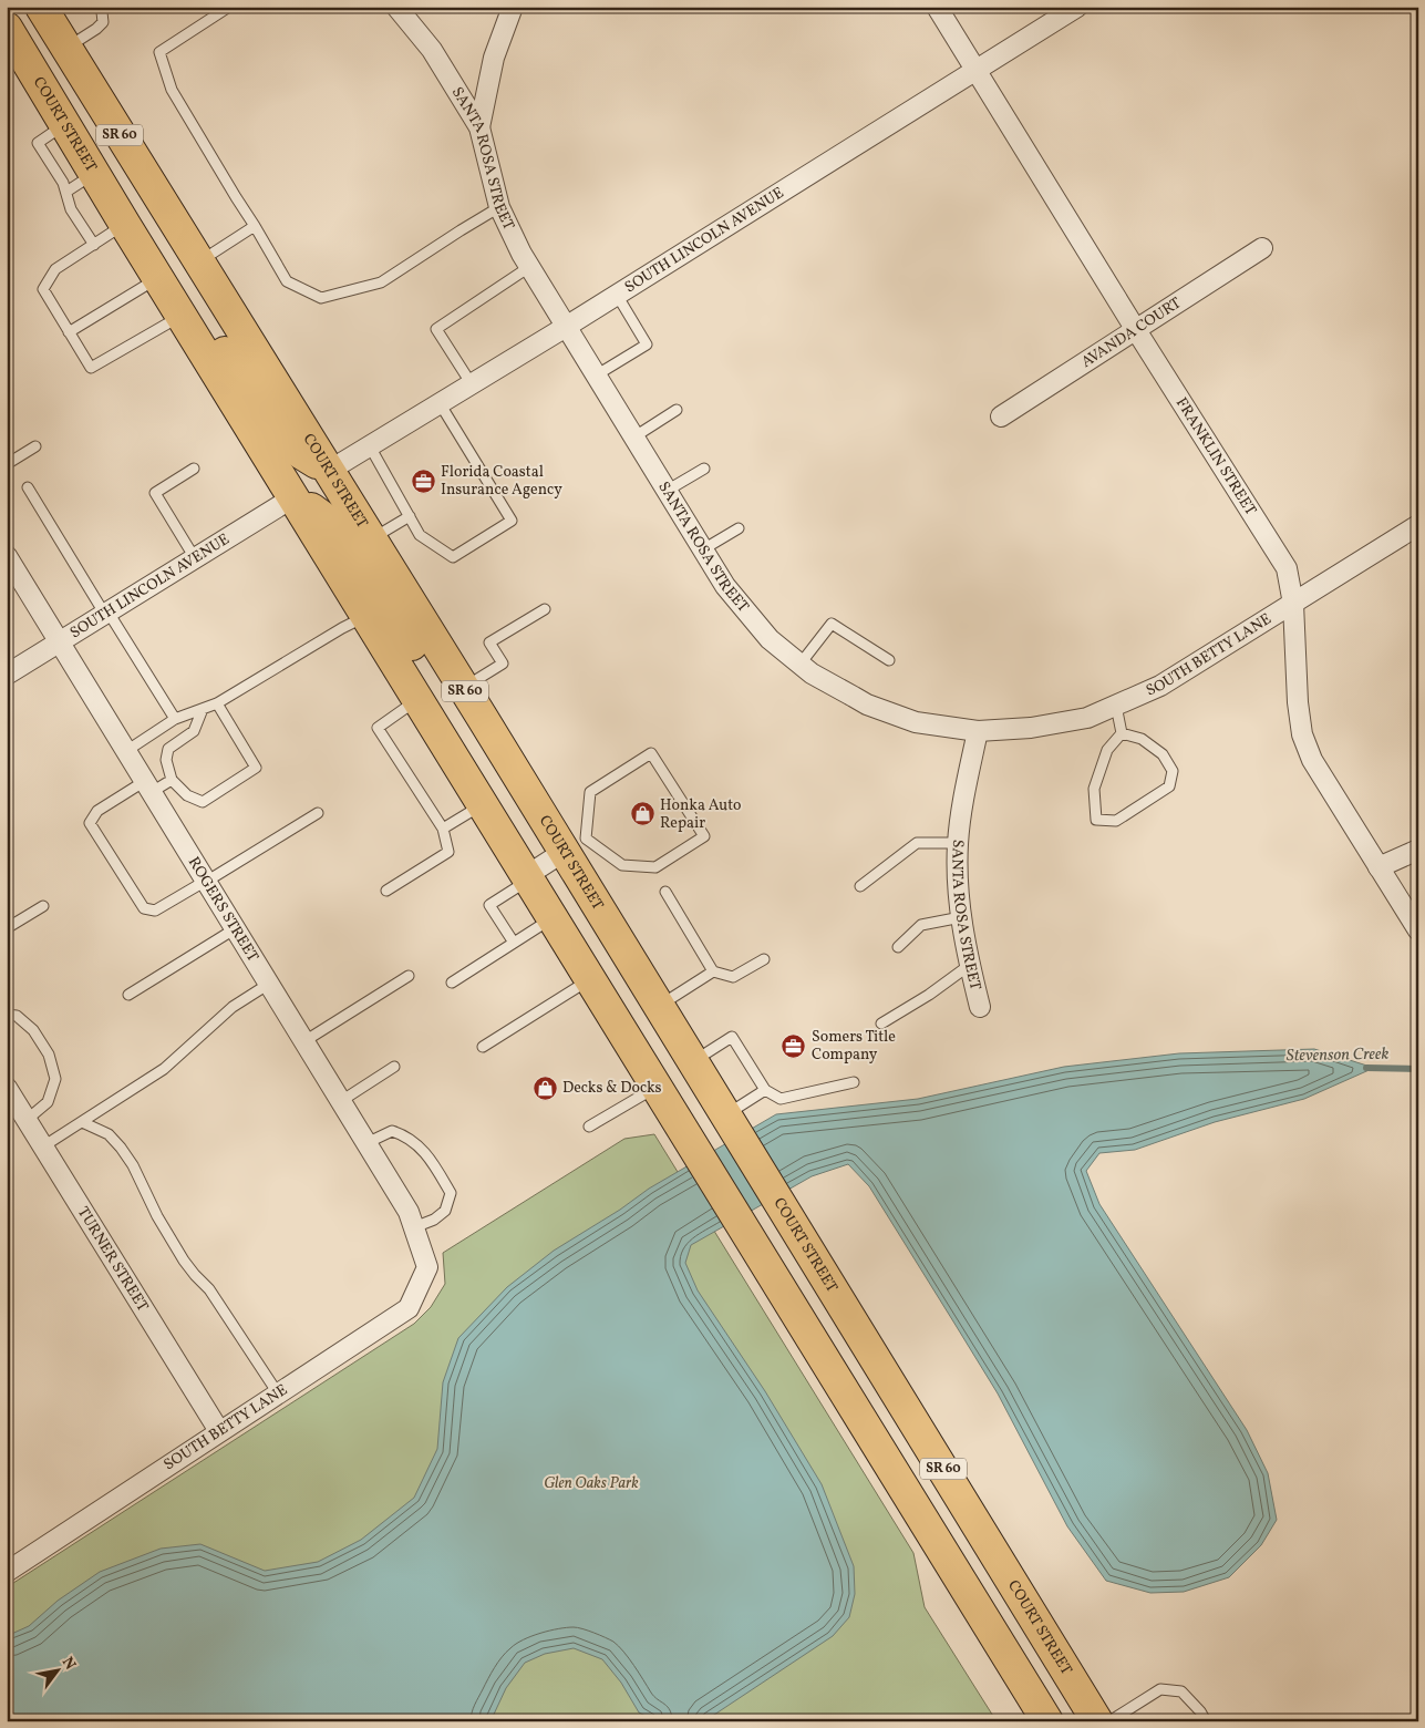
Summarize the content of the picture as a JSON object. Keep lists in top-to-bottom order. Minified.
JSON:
{"streets":{"main road":["COURT STREET","SR 60"],"street":["SANTA ROSA STREET","SOUTH LINCOLN AVENUE","AVANDA COURT","FRANKLIN STREET","SOUTH BETTY LANE","ROGERS STREET","TURNER STREET"]},"crossings":[["COURT STREET","SOUTH LINCOLN AVENUE"],["SANTA ROSA STREET","SOUTH LINCOLN AVENUE"],["SANTA ROSA STREET","SOUTH BETTY LANE"],["SOUTH LINCOLN AVENUE","FRANKLIN STREET"],["SOUTH LINCOLN AVENUE","ROGERS STREET"],["AVANDA COURT","FRANKLIN STREET"],["FRANKLIN STREET","SOUTH BETTY LANE"],["SOUTH BETTY LANE","ROGERS STREET"],["SOUTH BETTY LANE","TURNER STREET"]],"water":["Stevenson Creek"],"parks":["Glen Oaks Park"],"places":{"office":["Florida Coastal Insurance Agency","Somers Title Company"],"shop":["Honka Auto Repair","Decks & Docks"]},"north":"top right"}
